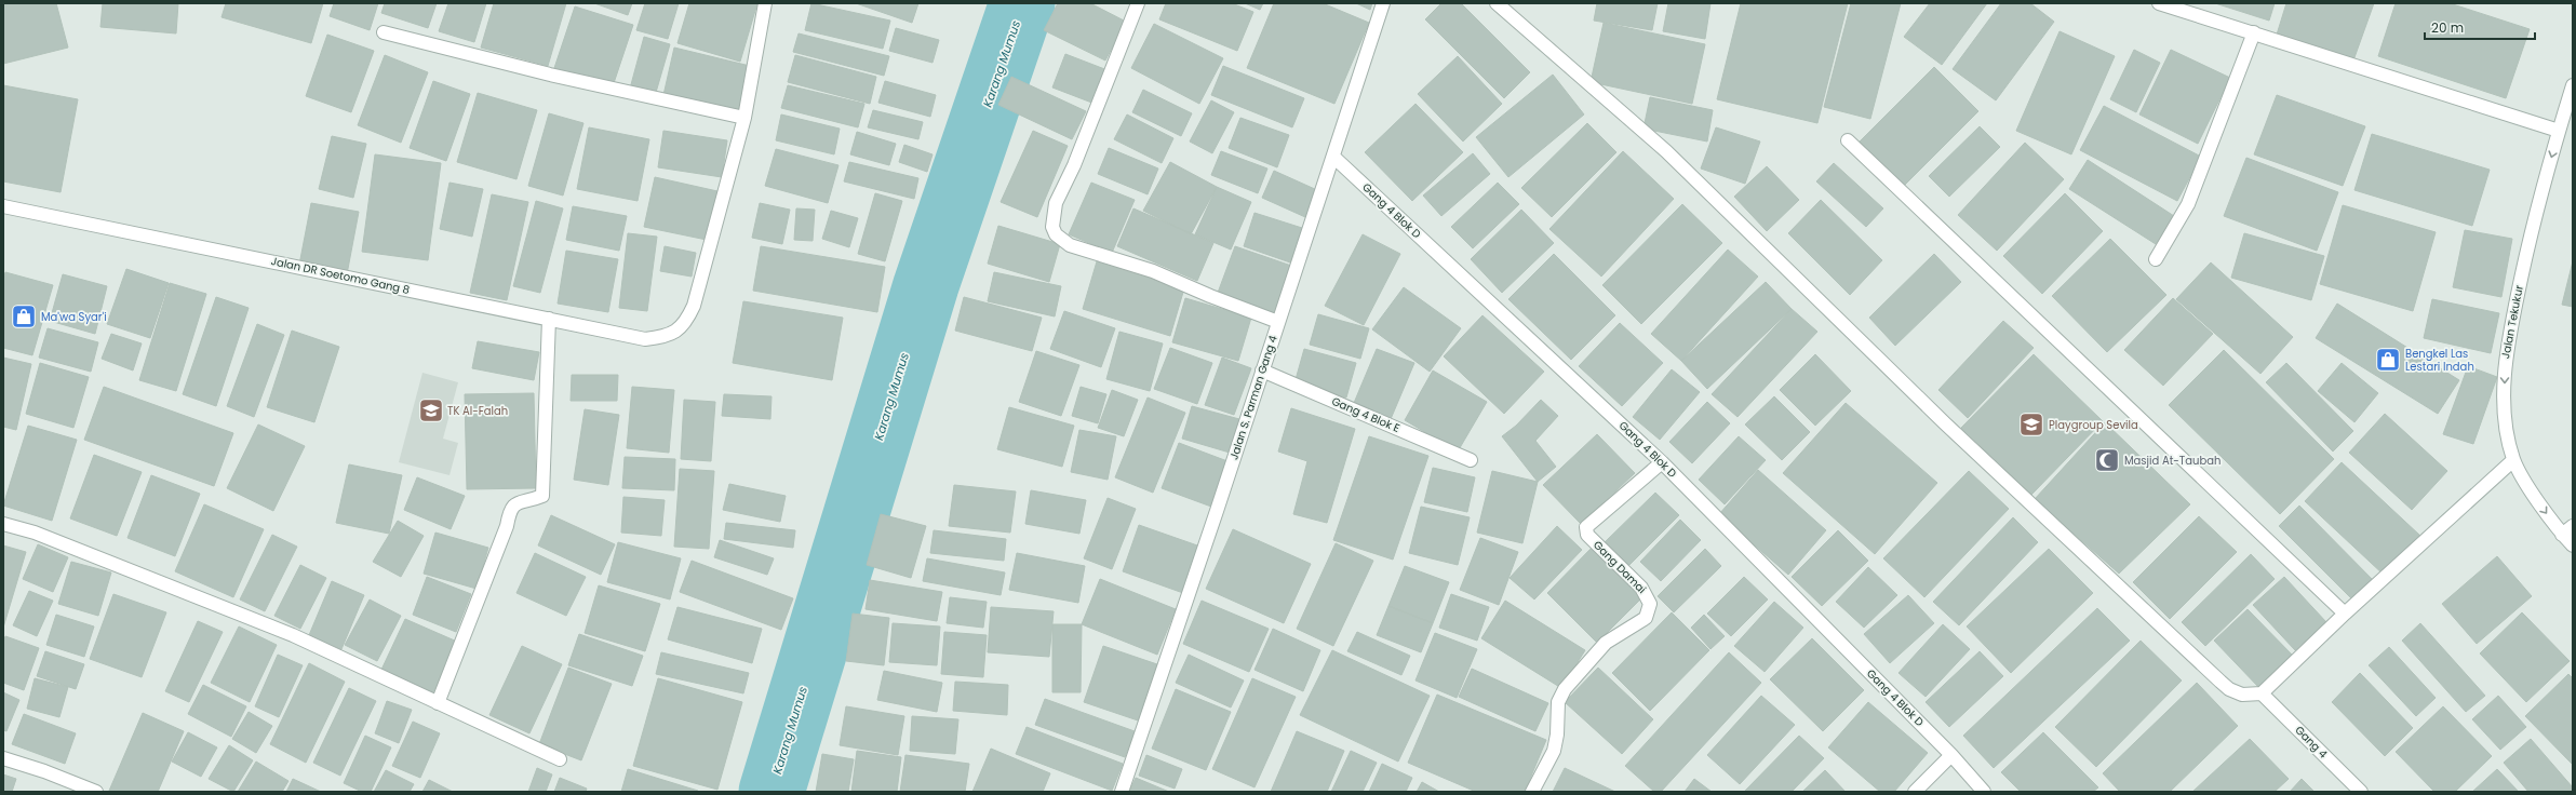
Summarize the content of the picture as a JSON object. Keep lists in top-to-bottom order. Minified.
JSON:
{"streets":{"street":["Gang 4 Blok D","Jalan DR Soetomo Gang 8","Jalan Tekukur","Jalan S. Parman Gang 4","Gang 4 Blok E","Gang Damai","Gang 4"]},"crossings":[["Gang 4 Blok D","Jalan S. Parman Gang 4"],["Gang 4 Blok D","Gang Damai"],["Jalan S. Parman Gang 4","Gang 4 Blok E"]],"one_way":["Jalan Tekukur"],"water":["Karang Mumus"],"places":{"shop":["Ma'wa Syar'i","Bengkel Las Lestari Indah"],"school or university":["TK Al-Falah","Playgroup Sevila"],"mosque":["Masjid At-Taubah"]},"scale_bar":"20 m"}
